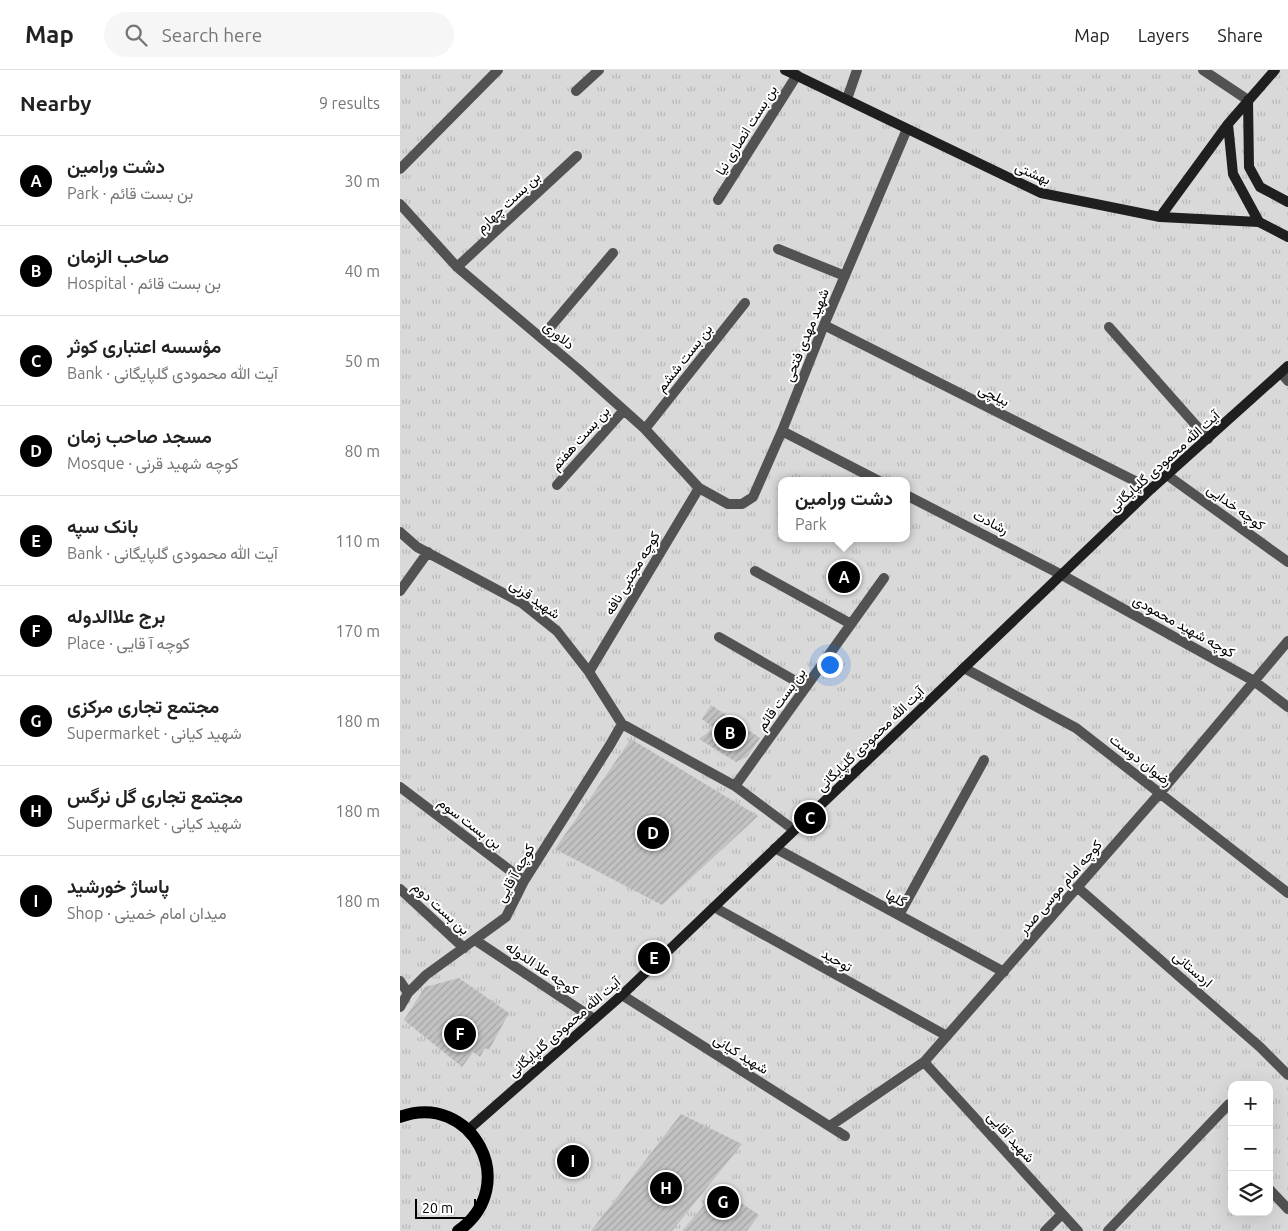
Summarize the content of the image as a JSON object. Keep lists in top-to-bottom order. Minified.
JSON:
{"streets":{"main road":["بهشتی","آیت الله محمودی گلپایگانی"],"street":["بن بست انصاری نیا","بن بست چهارم","دلاوری","شهید مهدی فتحی","بن بست ششم","بیلچی","بن بست هفتم","کوچه خدایی","رشادت","کوچه مجتبی نافه","شهید قرنی","کوچه شهید محمودی","بن بست قائم","رضوان دوست","بن بست سوم","کوچه آ قایی","کوچه امام موسی صدر","گلها","بن بست دوم","توحید","کوچه علا الدوله","اردستانی","شهید کیانی","شهید آقایی"]},"crossings":[["بن بست انصاری نیا","بهشتی"],["بهشتی","شهید مهدی فتحی"],["بن بست چهارم","دلاوری"],["دلاوری","شهید مهدی فتحی"],["دلاوری","بن بست ششم"],["دلاوری","بن بست هفتم"],["دلاوری","کوچه مجتبی نافه"],["شهید مهدی فتحی","بیلچی"],["شهید مهدی فتحی","کوچه مجتبی نافه"],["بیلچی","آیت الله محمودی گلپایگانی"],["آیت الله محمودی گلپایگانی","کوچه خدایی"],["آیت الله محمودی گلپایگانی","رشادت"],["آیت الله محمودی گلپایگانی","کوچه شهید محمودی"],["آیت الله محمودی گلپایگانی","رضوان دوست"],["آیت الله محمودی گلپایگانی","گلها"],["آیت الله محمودی گلپایگانی","توحید"],["آیت الله محمودی گلپایگانی","کوچه علا الدوله"],["آیت الله محمودی گلپایگانی","شهید کیانی"],["رشادت","کوچه شهید محمودی"],["کوچه مجتبی نافه","شهید قرنی"],["شهید قرنی","کوچه آ قایی"],["کوچه شهید محمودی","کوچه امام موسی صدر"],["رضوان دوست","کوچه امام موسی صدر"],["بن بست سوم","کوچه آ قایی"],["کوچه آ قایی","بن بست دوم"],["کوچه آ قایی","کوچه علا الدوله"],["کوچه امام موسی صدر","گلها"],["کوچه امام موسی صدر","توحید"],["کوچه امام موسی صدر","اردستانی"],["کوچه امام موسی صدر","شهید کیانی"],["کوچه امام موسی صدر","شهید آقایی"]],"scale_bar":"20 m","page":{"header":"Map","search":"Search here","nav":["Map","Layers","Share"],"heading":["Nearby","9 results"],"list":[{"mark":"A","name":"دشت ورامین","note":"Park · بن بست قائم","value":"30 m"},{"mark":"B","name":"صاحب الزمان","note":"Hospital · بن بست قائم","value":"40 m"},{"mark":"C","name":"مؤسسه اعتباری کوثر","note":"Bank · آیت الله محمودی گلپایگانی","value":"50 m"},{"mark":"D","name":"مسجد صاحب زمان","note":"Mosque · کوچه شهید قرنی","value":"80 m"},{"mark":"E","name":"بانک سپه","note":"Bank · آیت الله محمودی گلپایگانی","value":"110 m"},{"mark":"F","name":"برج علاالدوله","note":"Place · کوچه آ قایی","value":"170 m"},{"mark":"G","name":"مجتمع تجاری مرکزی","note":"Supermarket · شهید کیانی","value":"180 m"},{"mark":"H","name":"مجتمع تجاری گل نرگس","note":"Supermarket · شهید کیانی","value":"180 m"},{"mark":"I","name":"پاساژ خورشید","note":"Shop · میدان امام خمینی","value":"180 m"}],"popup":["دشت ورامین","Park"],"pins":["A","B","C","D","E","F","I","H","G"],"map_buttons":["+","−"],"scale":"20 m"}}
